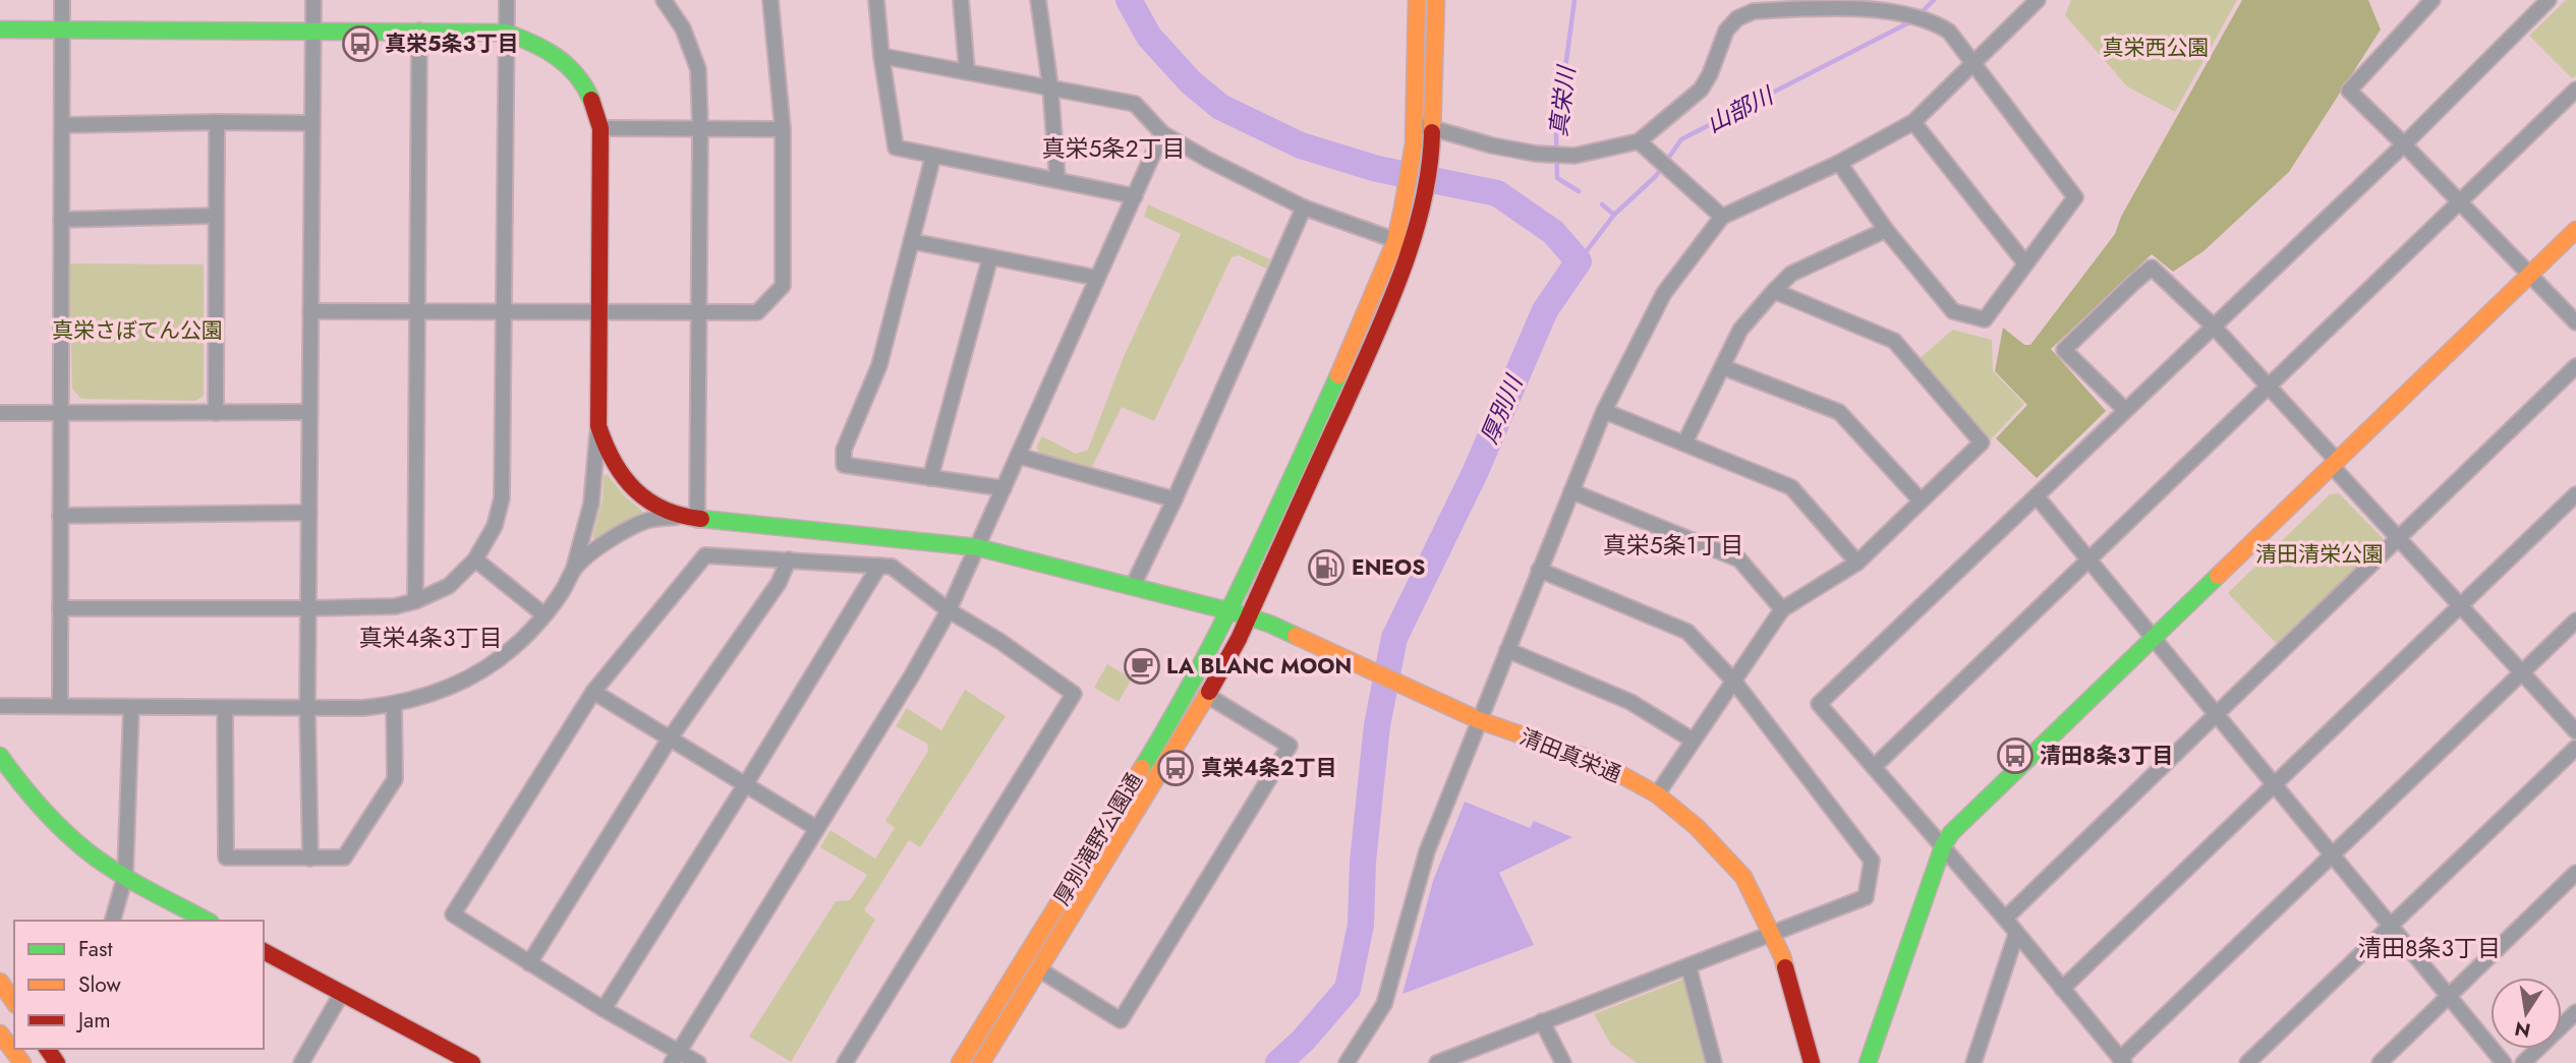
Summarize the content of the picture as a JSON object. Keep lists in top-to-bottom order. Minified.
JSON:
{"streets":{"street":["清田真栄通","厚別滝野公園通"]},"crossings":[["清田真栄通","厚別滝野公園通"]],"districts":["真栄5条2丁目","真栄5条1丁目","真栄4条3丁目","清田8条3丁目"],"water":["真栄川","山部川","厚別川"],"parks":["真栄西公園","真栄さぼてん公園","清田清栄公園"],"places":{"bus stop":["真栄5条3丁目","清田8条3丁目","真栄4条2丁目"],"fuel station":["ENEOS"],"cafe":["LA BLANC MOON"]},"legend":["Fast","Slow","Jam"],"north":"bottom"}
